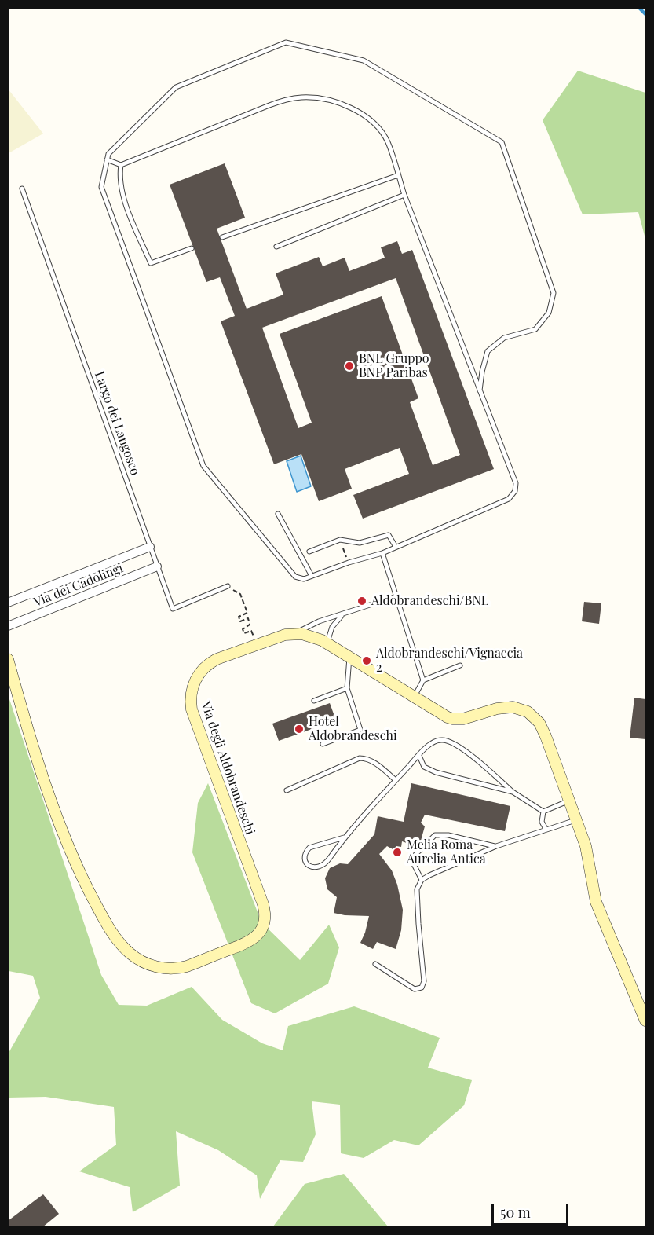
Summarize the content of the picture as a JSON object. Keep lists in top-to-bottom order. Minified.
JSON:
{"streets":{"street":["Via dei Cadolingi","Via degli Aldobrandeschi"],"lane":["Largo dei Langosco"]},"crossings":[["Largo dei Langosco","Via dei Cadolingi"]],"places":["BNL Gruppo BNP Paribas","Aldobrandeschi/BNL","Aldobrandeschi/Vignaccia 2","Hotel Aldobrandeschi","Melia Roma Aurelia Antica"],"scale_bar":"50 m"}
